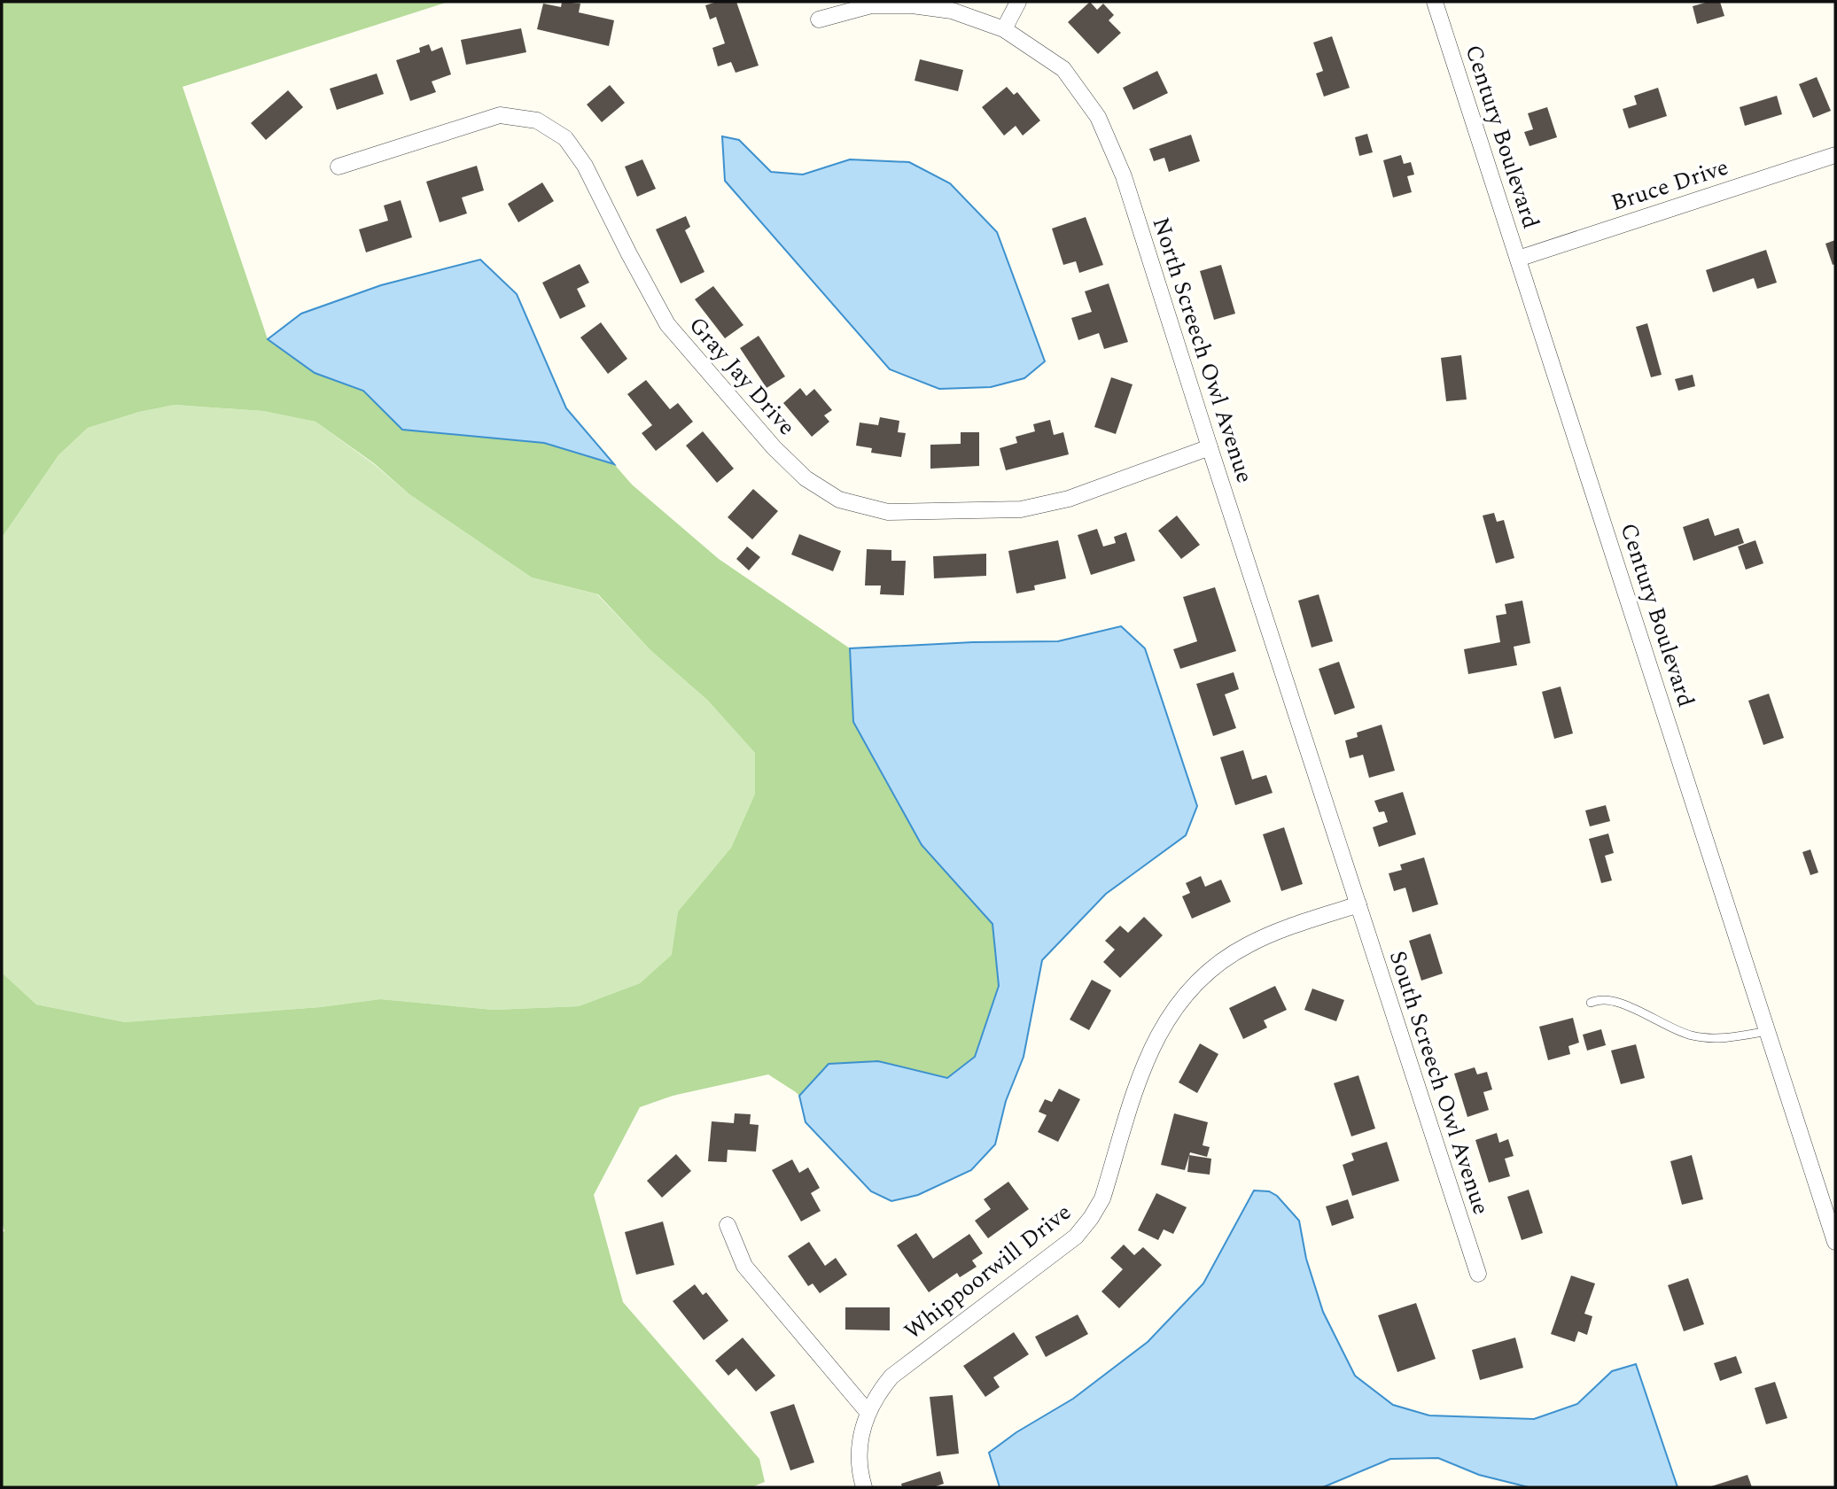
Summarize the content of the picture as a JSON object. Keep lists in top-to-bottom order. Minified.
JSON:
{"streets":{"street":["Century Boulevard","Bruce Drive","North Screech Owl Avenue","Gray Jay Drive","South Screech Owl Avenue","Whippoorwill Drive"]},"crossings":[["Century Boulevard","Bruce Drive"],["North Screech Owl Avenue","Gray Jay Drive"],["North Screech Owl Avenue","South Screech Owl Avenue"],["North Screech Owl Avenue","Whippoorwill Drive"],["South Screech Owl Avenue","Whippoorwill Drive"]]}
